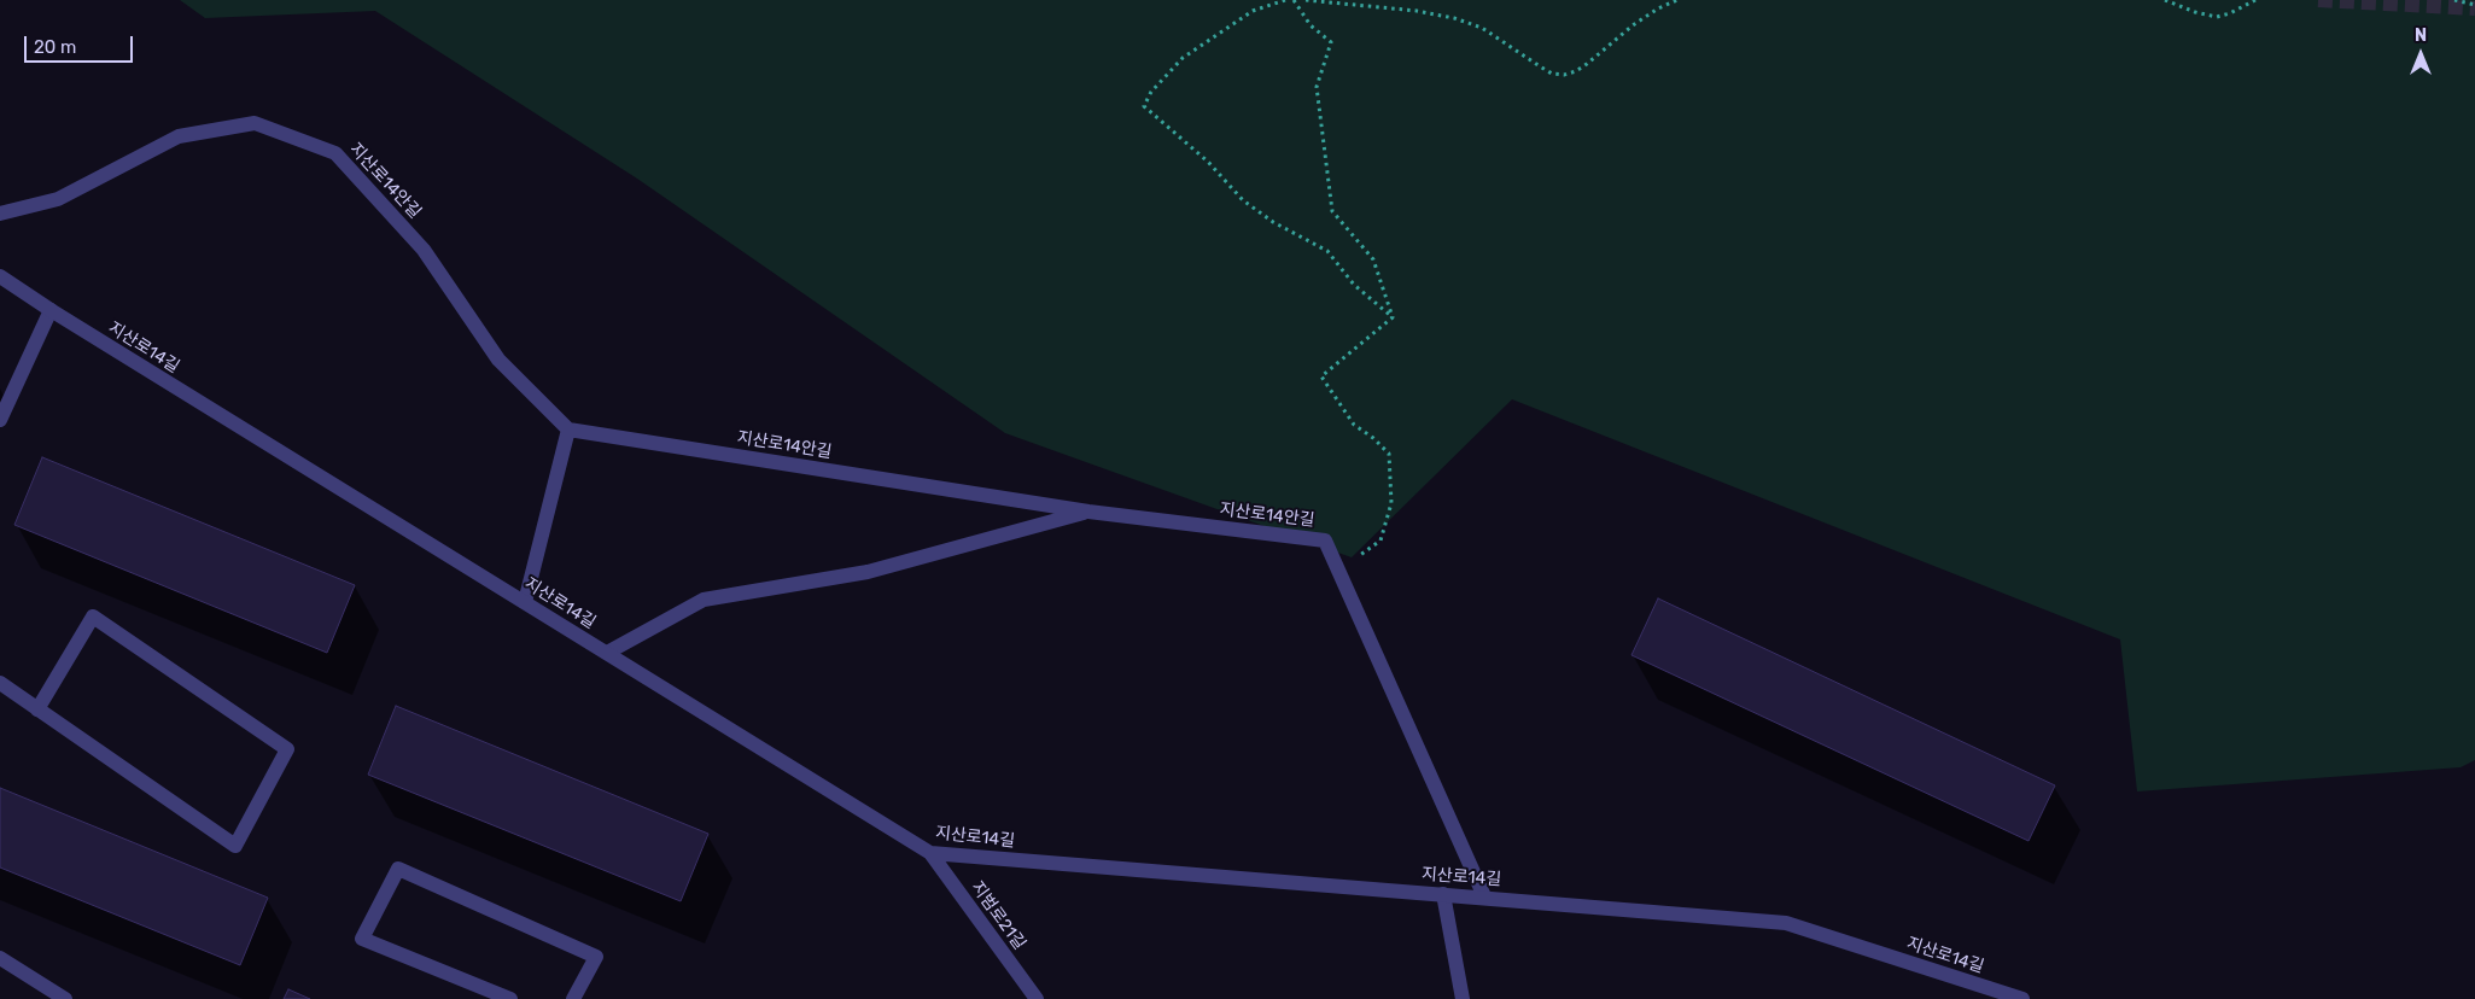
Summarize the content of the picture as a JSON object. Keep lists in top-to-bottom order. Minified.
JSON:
{"streets":{"street":["지산로14안길","지산로14길","지범로21길"]},"crossings":[["지산로14안길","지산로14길"],["지산로14길","지범로21길"]],"scale_bar":"20 m","north":"top"}
